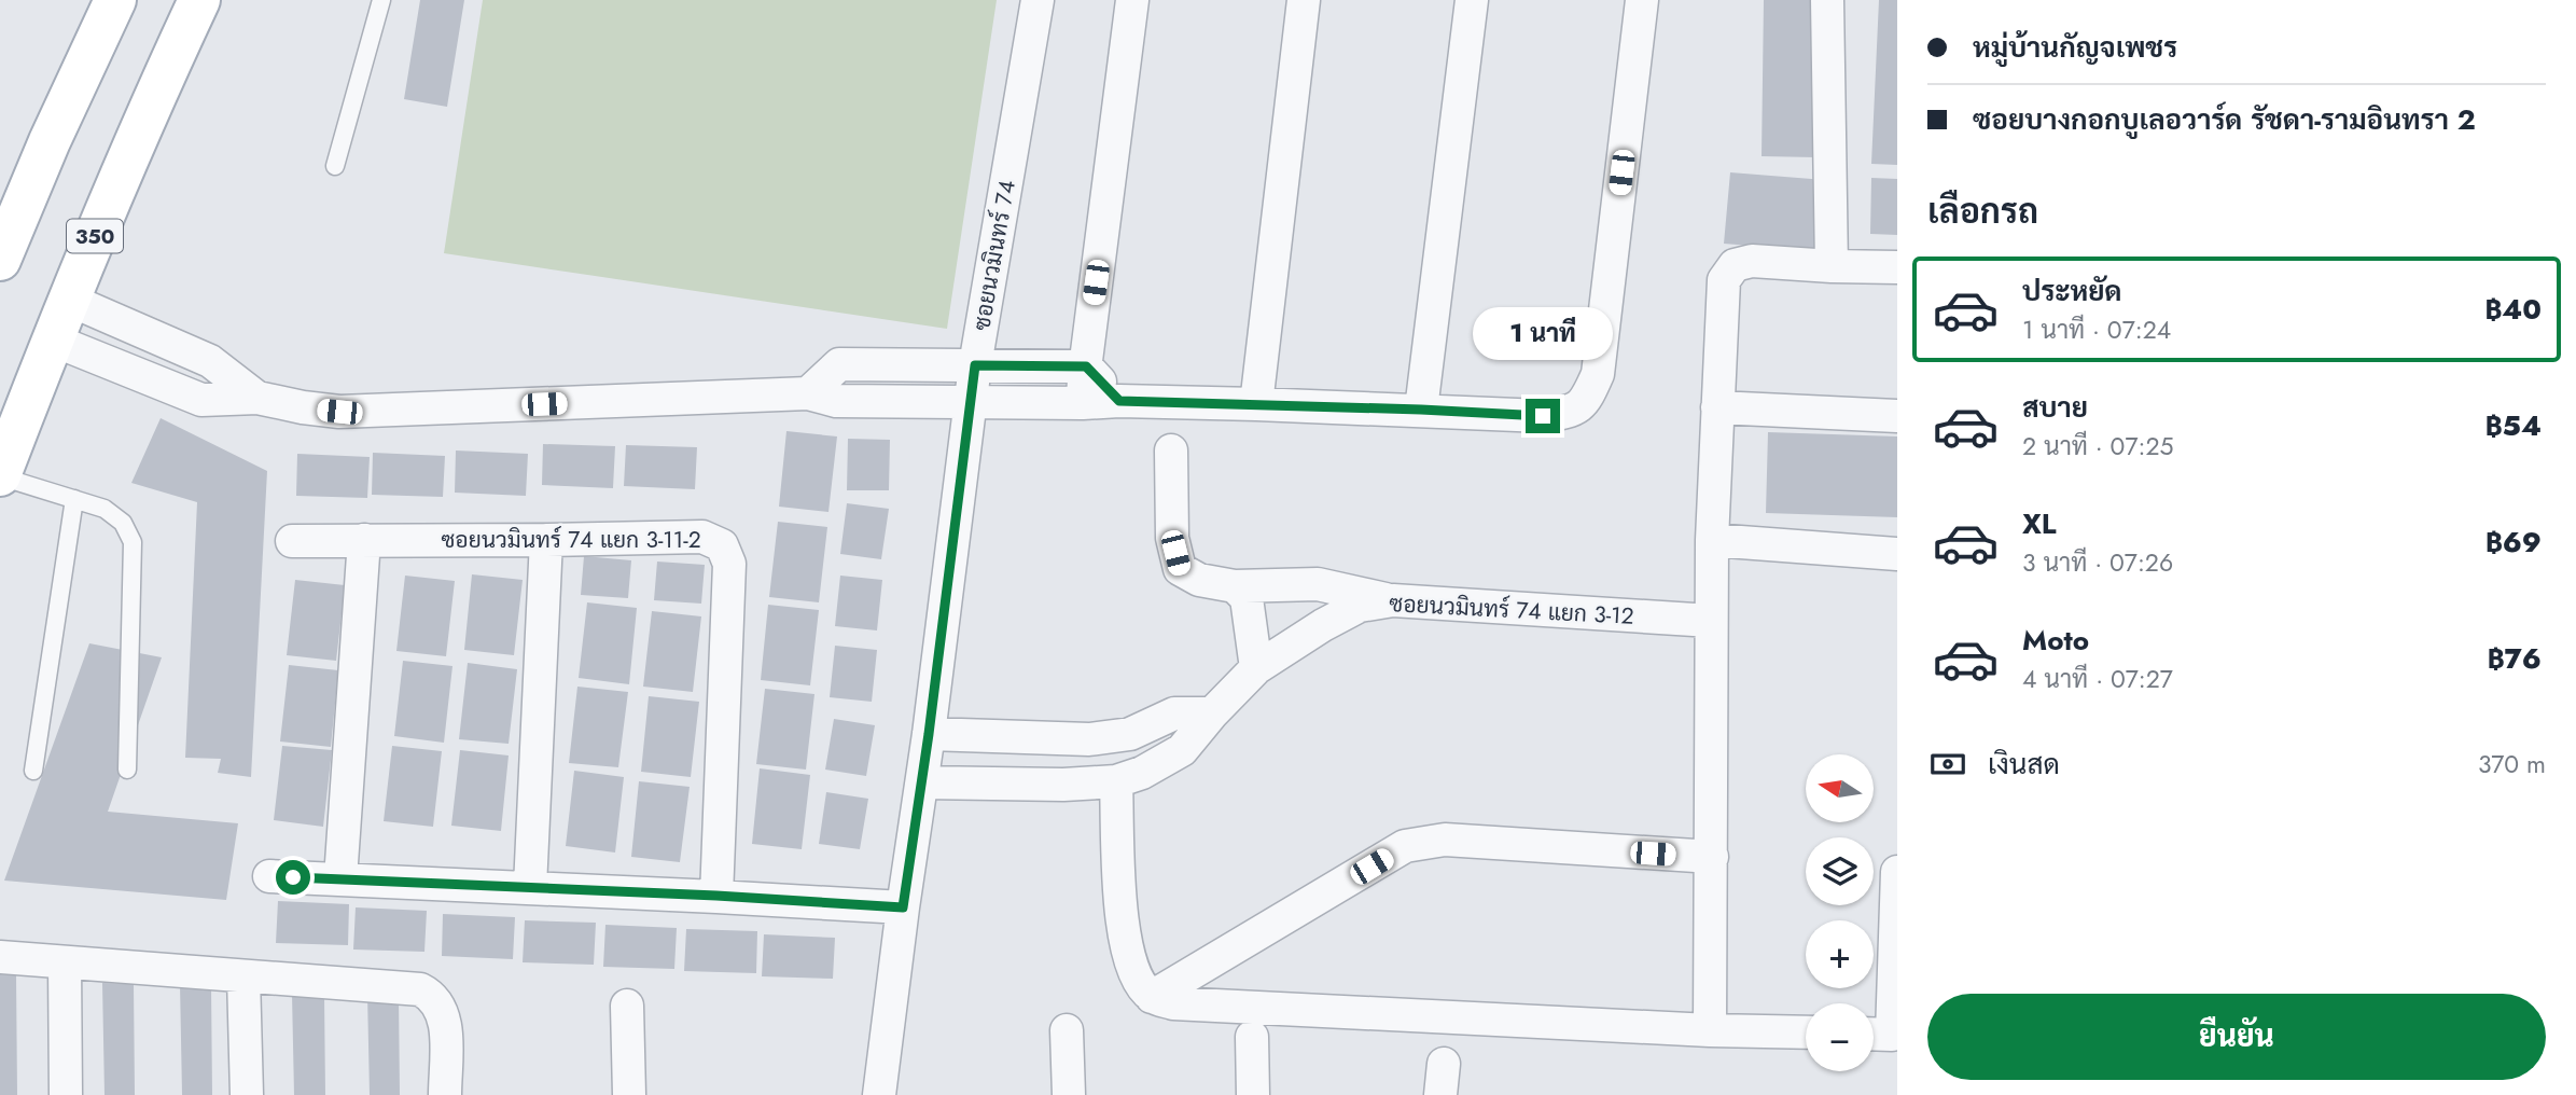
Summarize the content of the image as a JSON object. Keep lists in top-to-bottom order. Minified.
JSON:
{"streets":{"main road":["350"],"street":["ซอยนวมินทร์ 74","ซอยนวมินทร์ 74 แยก 3-11-2","ซอยนวมินทร์ 74 แยก 3-12"]},"crossings":[["ซอยนวมินทร์ 74","ซอยนวมินทร์ 74 แยก 3-12"]],"north":"left","page":{"banner":["หมู่บ้านกัญจเพชร","ซอยบางกอกบูเลอวาร์ด รัชดา-รามอินทรา 2"],"heading":"เลือกรถ","list":[{"name":"ประหยัด","note":"1 นาที · 07:24","value":"฿40"},{"name":"สบาย","note":"2 นาที · 07:25","value":"฿54"},{"name":"XL","note":"3 นาที · 07:26","value":"฿69"},{"name":"Moto","note":"4 นาที · 07:27","value":"฿76"}],"bubble":"1 นาที","pay":["เงินสด","370 m"],"map_buttons":["+","−"],"buttons":"ยืนยัน"}}
